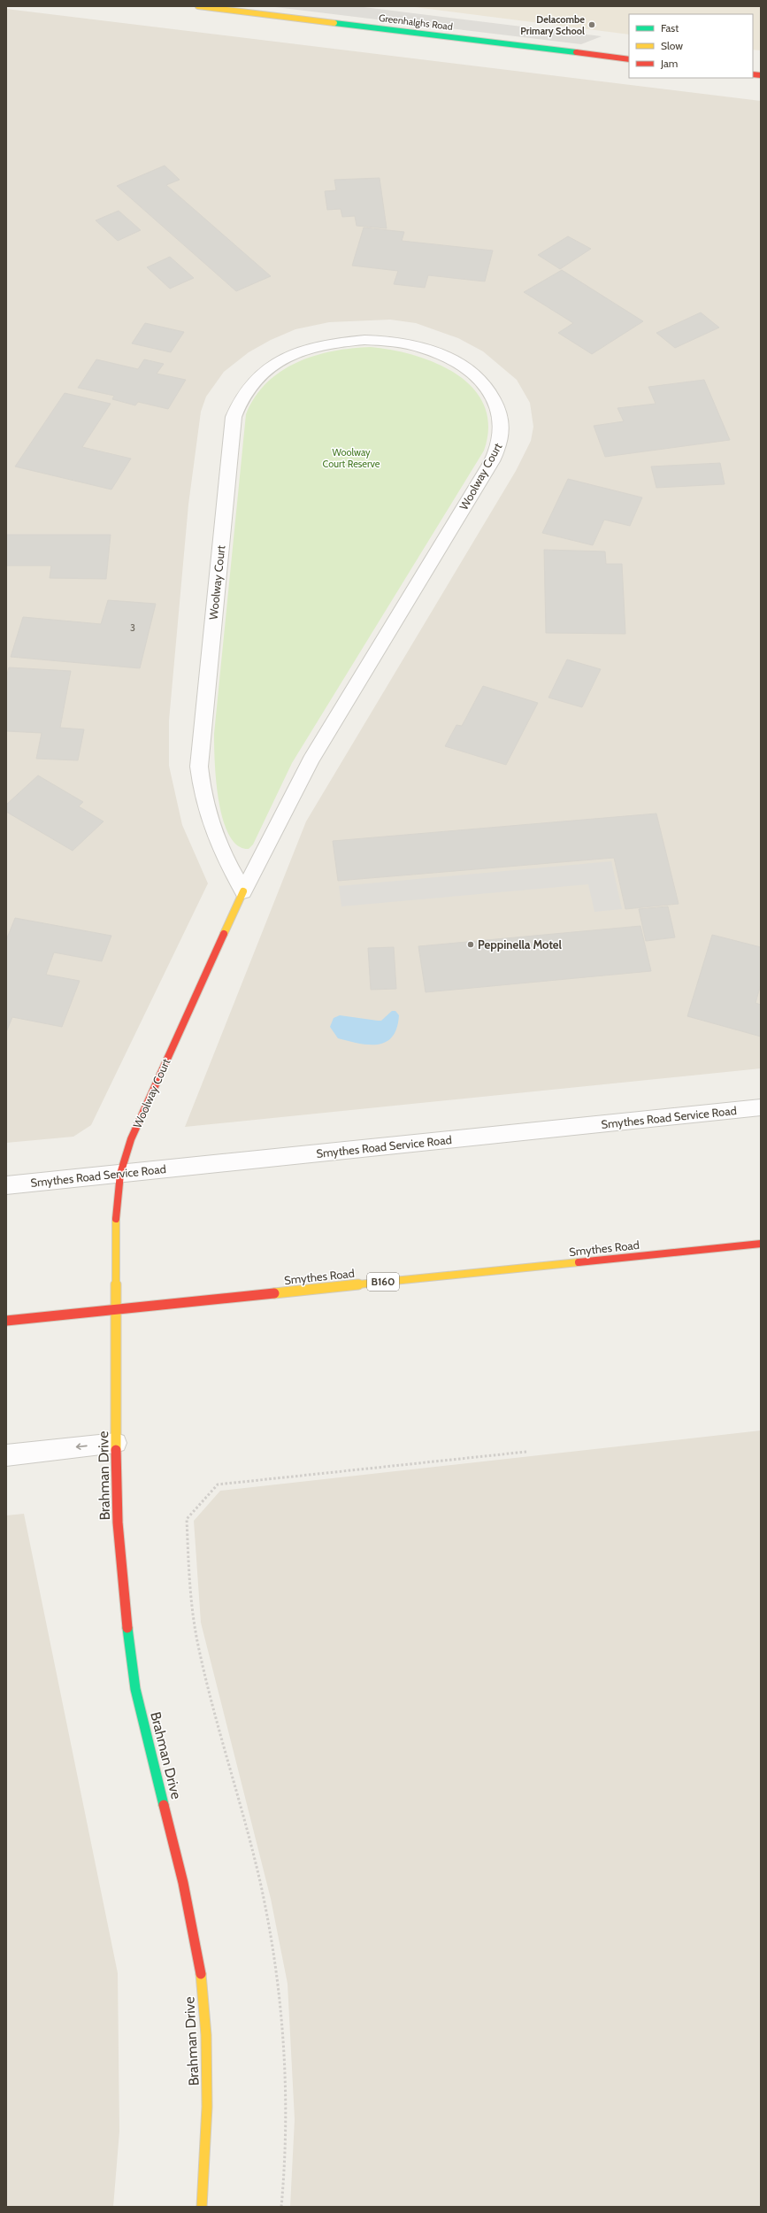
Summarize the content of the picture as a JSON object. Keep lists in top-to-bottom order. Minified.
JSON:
{"streets":{"street":["Greenhalghs Road","Woolway Court","Smythes Road Service Road","Smythes Road","B160","Brahman Drive"]},"crossings":[["Woolway Court","Smythes Road Service Road"],["Woolway Court","Smythes Road"],["Woolway Court","Brahman Drive"],["Smythes Road","Brahman Drive"]],"parks":["Woolway Court Reserve"],"places":["Delacombe Primary School","Peppinella Motel"],"house_numbers":["3"],"legend":["Fast","Slow","Jam"]}
